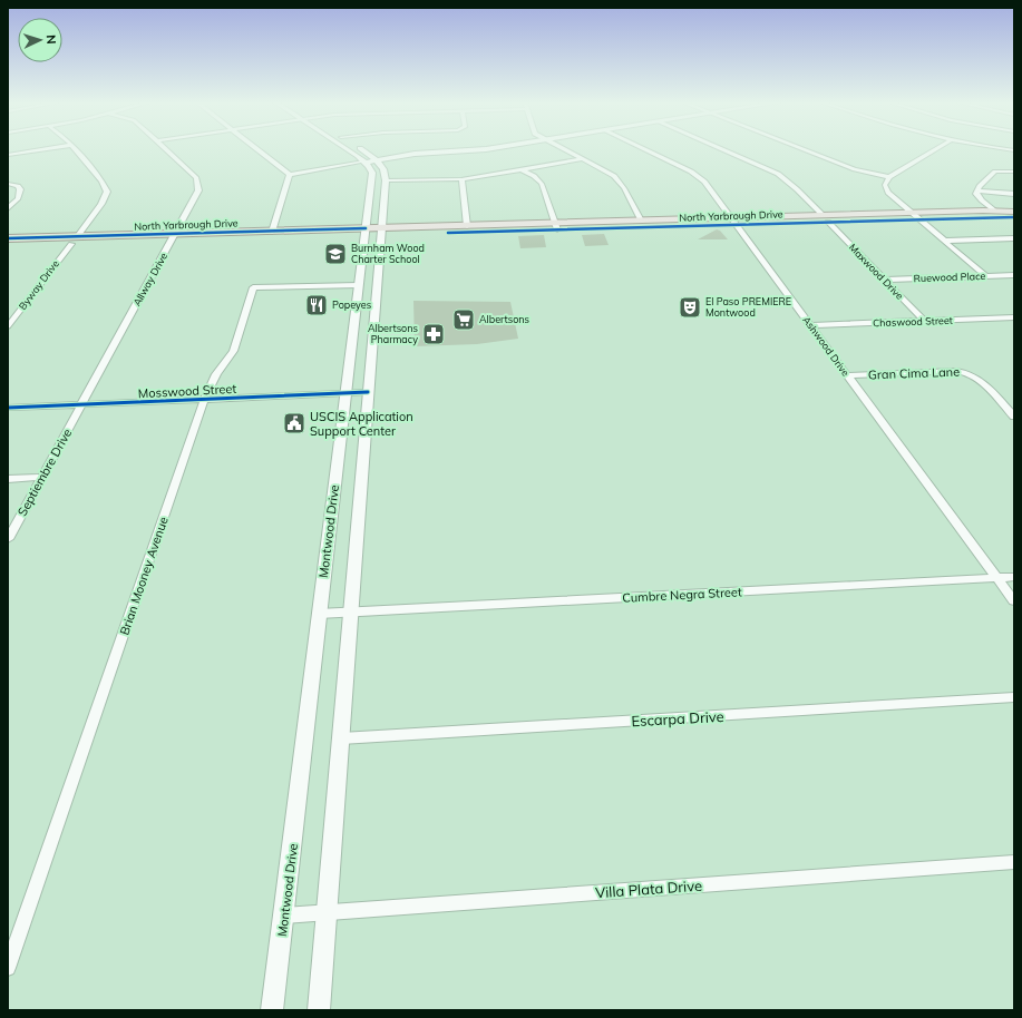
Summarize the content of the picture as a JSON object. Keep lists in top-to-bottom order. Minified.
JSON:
{"streets":{"main road":["North Yarbrough Drive","Montwood Drive"],"street":["Maxwood Drive","Ruewood Place","Allway Drive","Byway Drive","Chaswood Street","Ashwood Drive","Gran Cima Lane","Mosswood Street","Septiembre Drive","Brian Mooney Avenue","Cumbre Negra Street","Escarpa Drive","Villa Plata Drive"]},"crossings":[["North Yarbrough Drive","Maxwood Drive"],["North Yarbrough Drive","Allway Drive"],["North Yarbrough Drive","Byway Drive"],["North Yarbrough Drive","Ashwood Drive"],["North Yarbrough Drive","Montwood Drive"],["Maxwood Drive","Ruewood Place"],["Maxwood Drive","Chaswood Street"],["Allway Drive","Mosswood Street"],["Allway Drive","Septiembre Drive"],["Chaswood Street","Ashwood Drive"],["Ashwood Drive","Gran Cima Lane"],["Ashwood Drive","Cumbre Negra Street"],["Mosswood Street","Septiembre Drive"],["Mosswood Street","Montwood Drive"],["Mosswood Street","Brian Mooney Avenue"],["Montwood Drive","Brian Mooney Avenue"],["Montwood Drive","Cumbre Negra Street"],["Montwood Drive","Escarpa Drive"],["Montwood Drive","Villa Plata Drive"]],"places":{"school or university":["Burnham Wood Charter School"],"restaurant":["Popeyes"],"theatre":["El Paso PREMIERE Montwood"],"supermarket":["Albertsons"],"pharmacy":["Albertsons Pharmacy"],"public building":["USCIS Application Support Center"]},"north":"right"}
